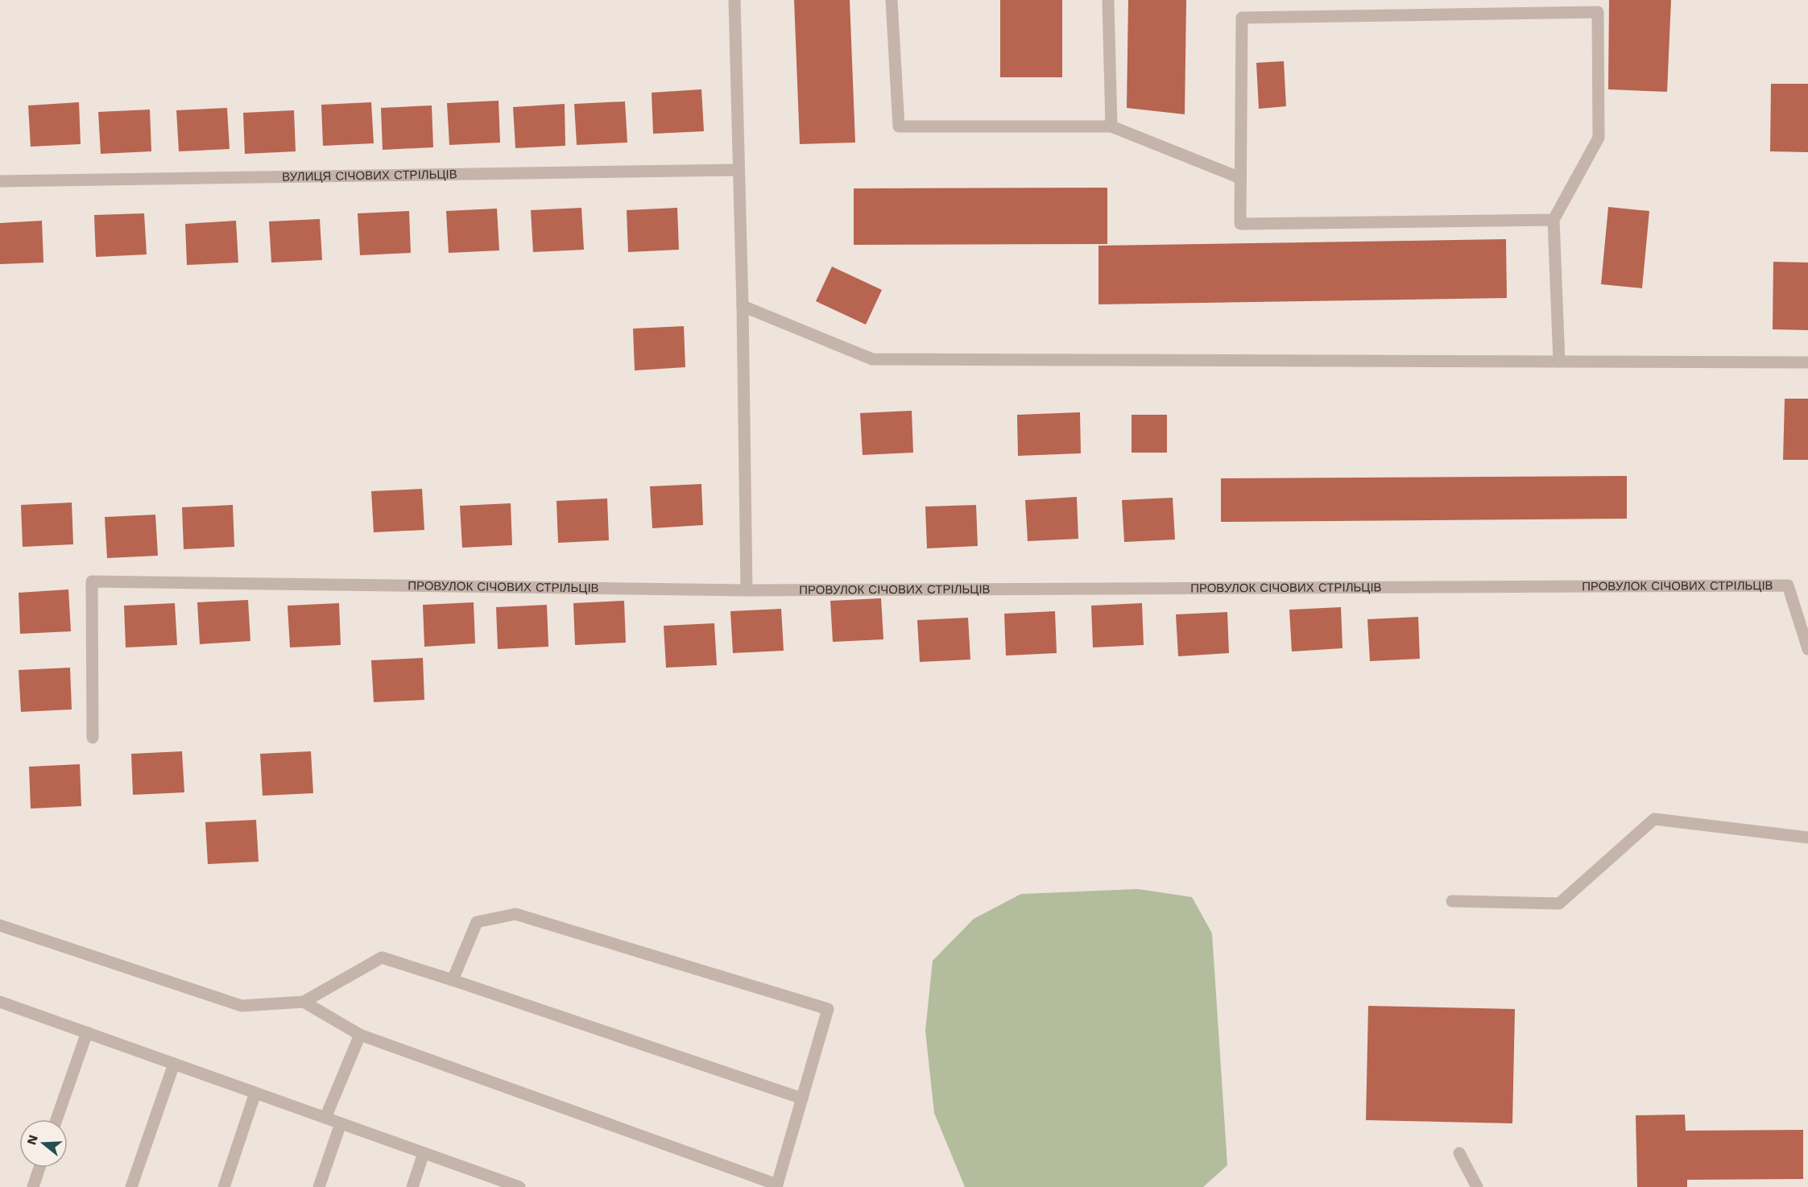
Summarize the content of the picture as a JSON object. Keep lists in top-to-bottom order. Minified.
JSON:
{"streets":{"street":["ВУЛИЦЯ СІЧОВИХ СТРІЛЬЦІВ","ПРОВУЛОК СІЧОВИХ СТРІЛЬЦІВ"]},"north":"left"}
